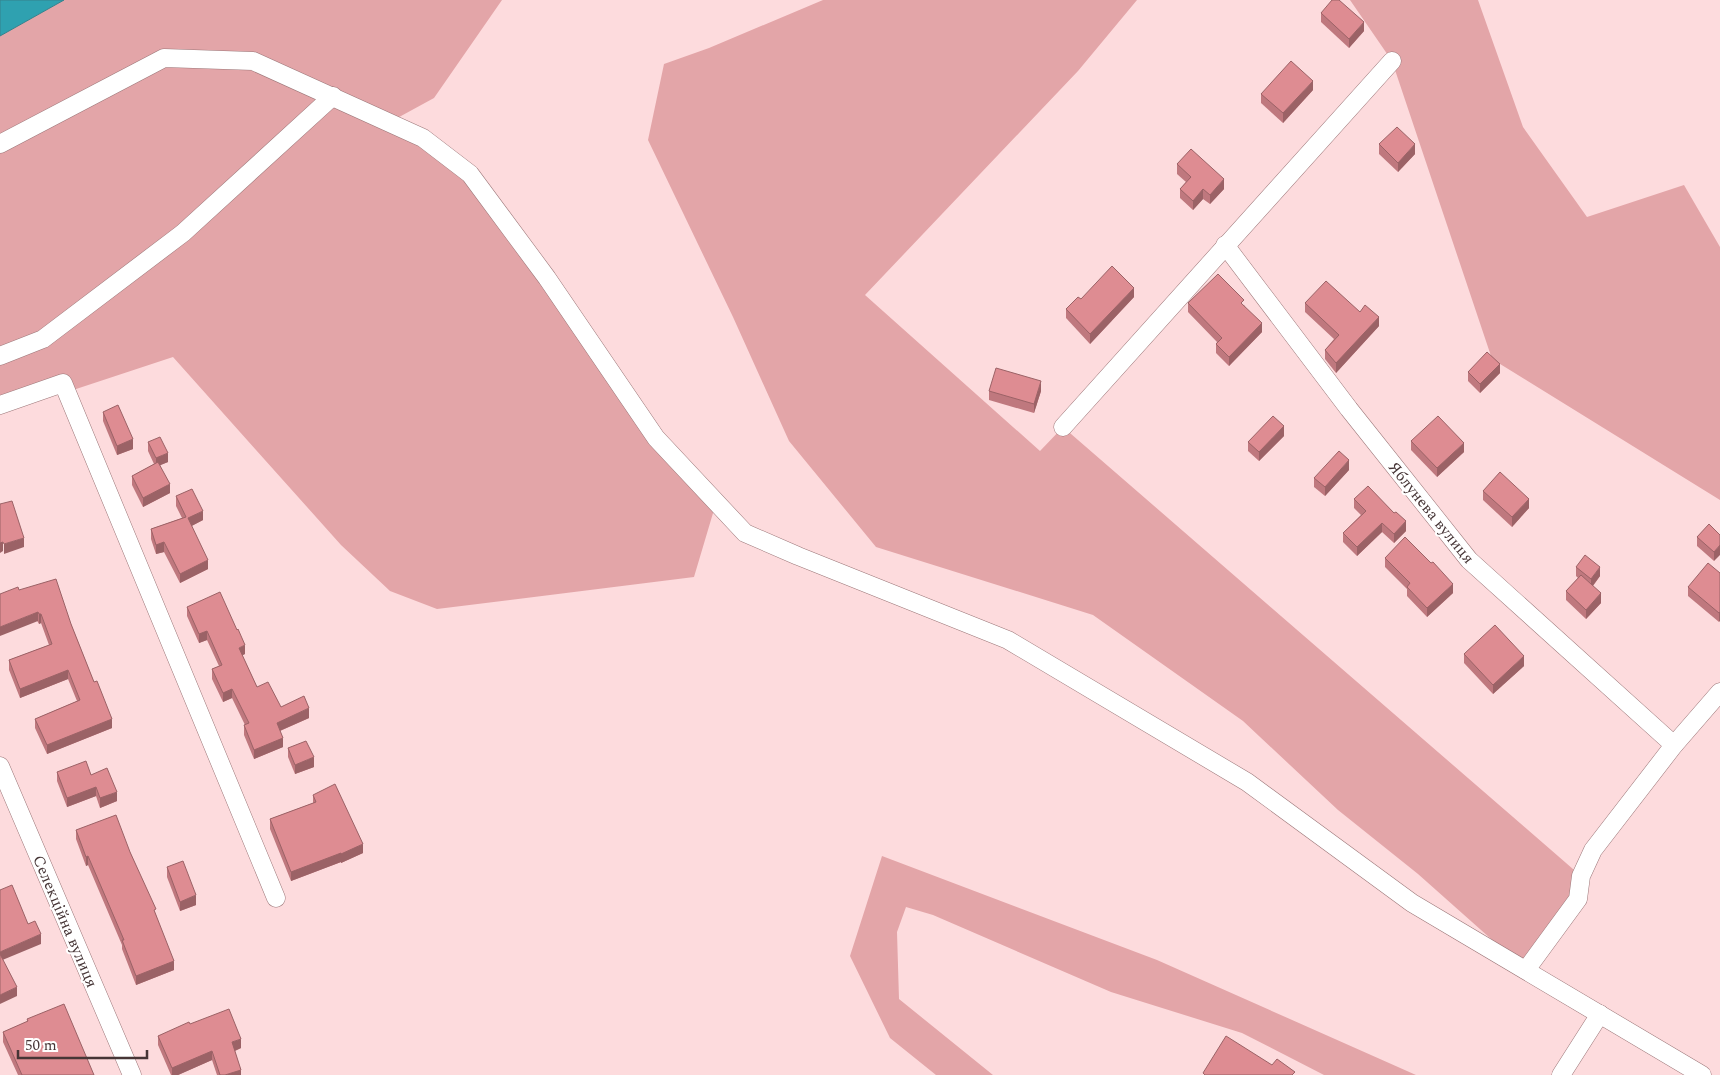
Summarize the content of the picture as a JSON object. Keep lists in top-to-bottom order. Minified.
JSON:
{"streets":{"street":["Яблунева вулиця","Селекційна вулиця"]},"scale_bar":"50 m"}
